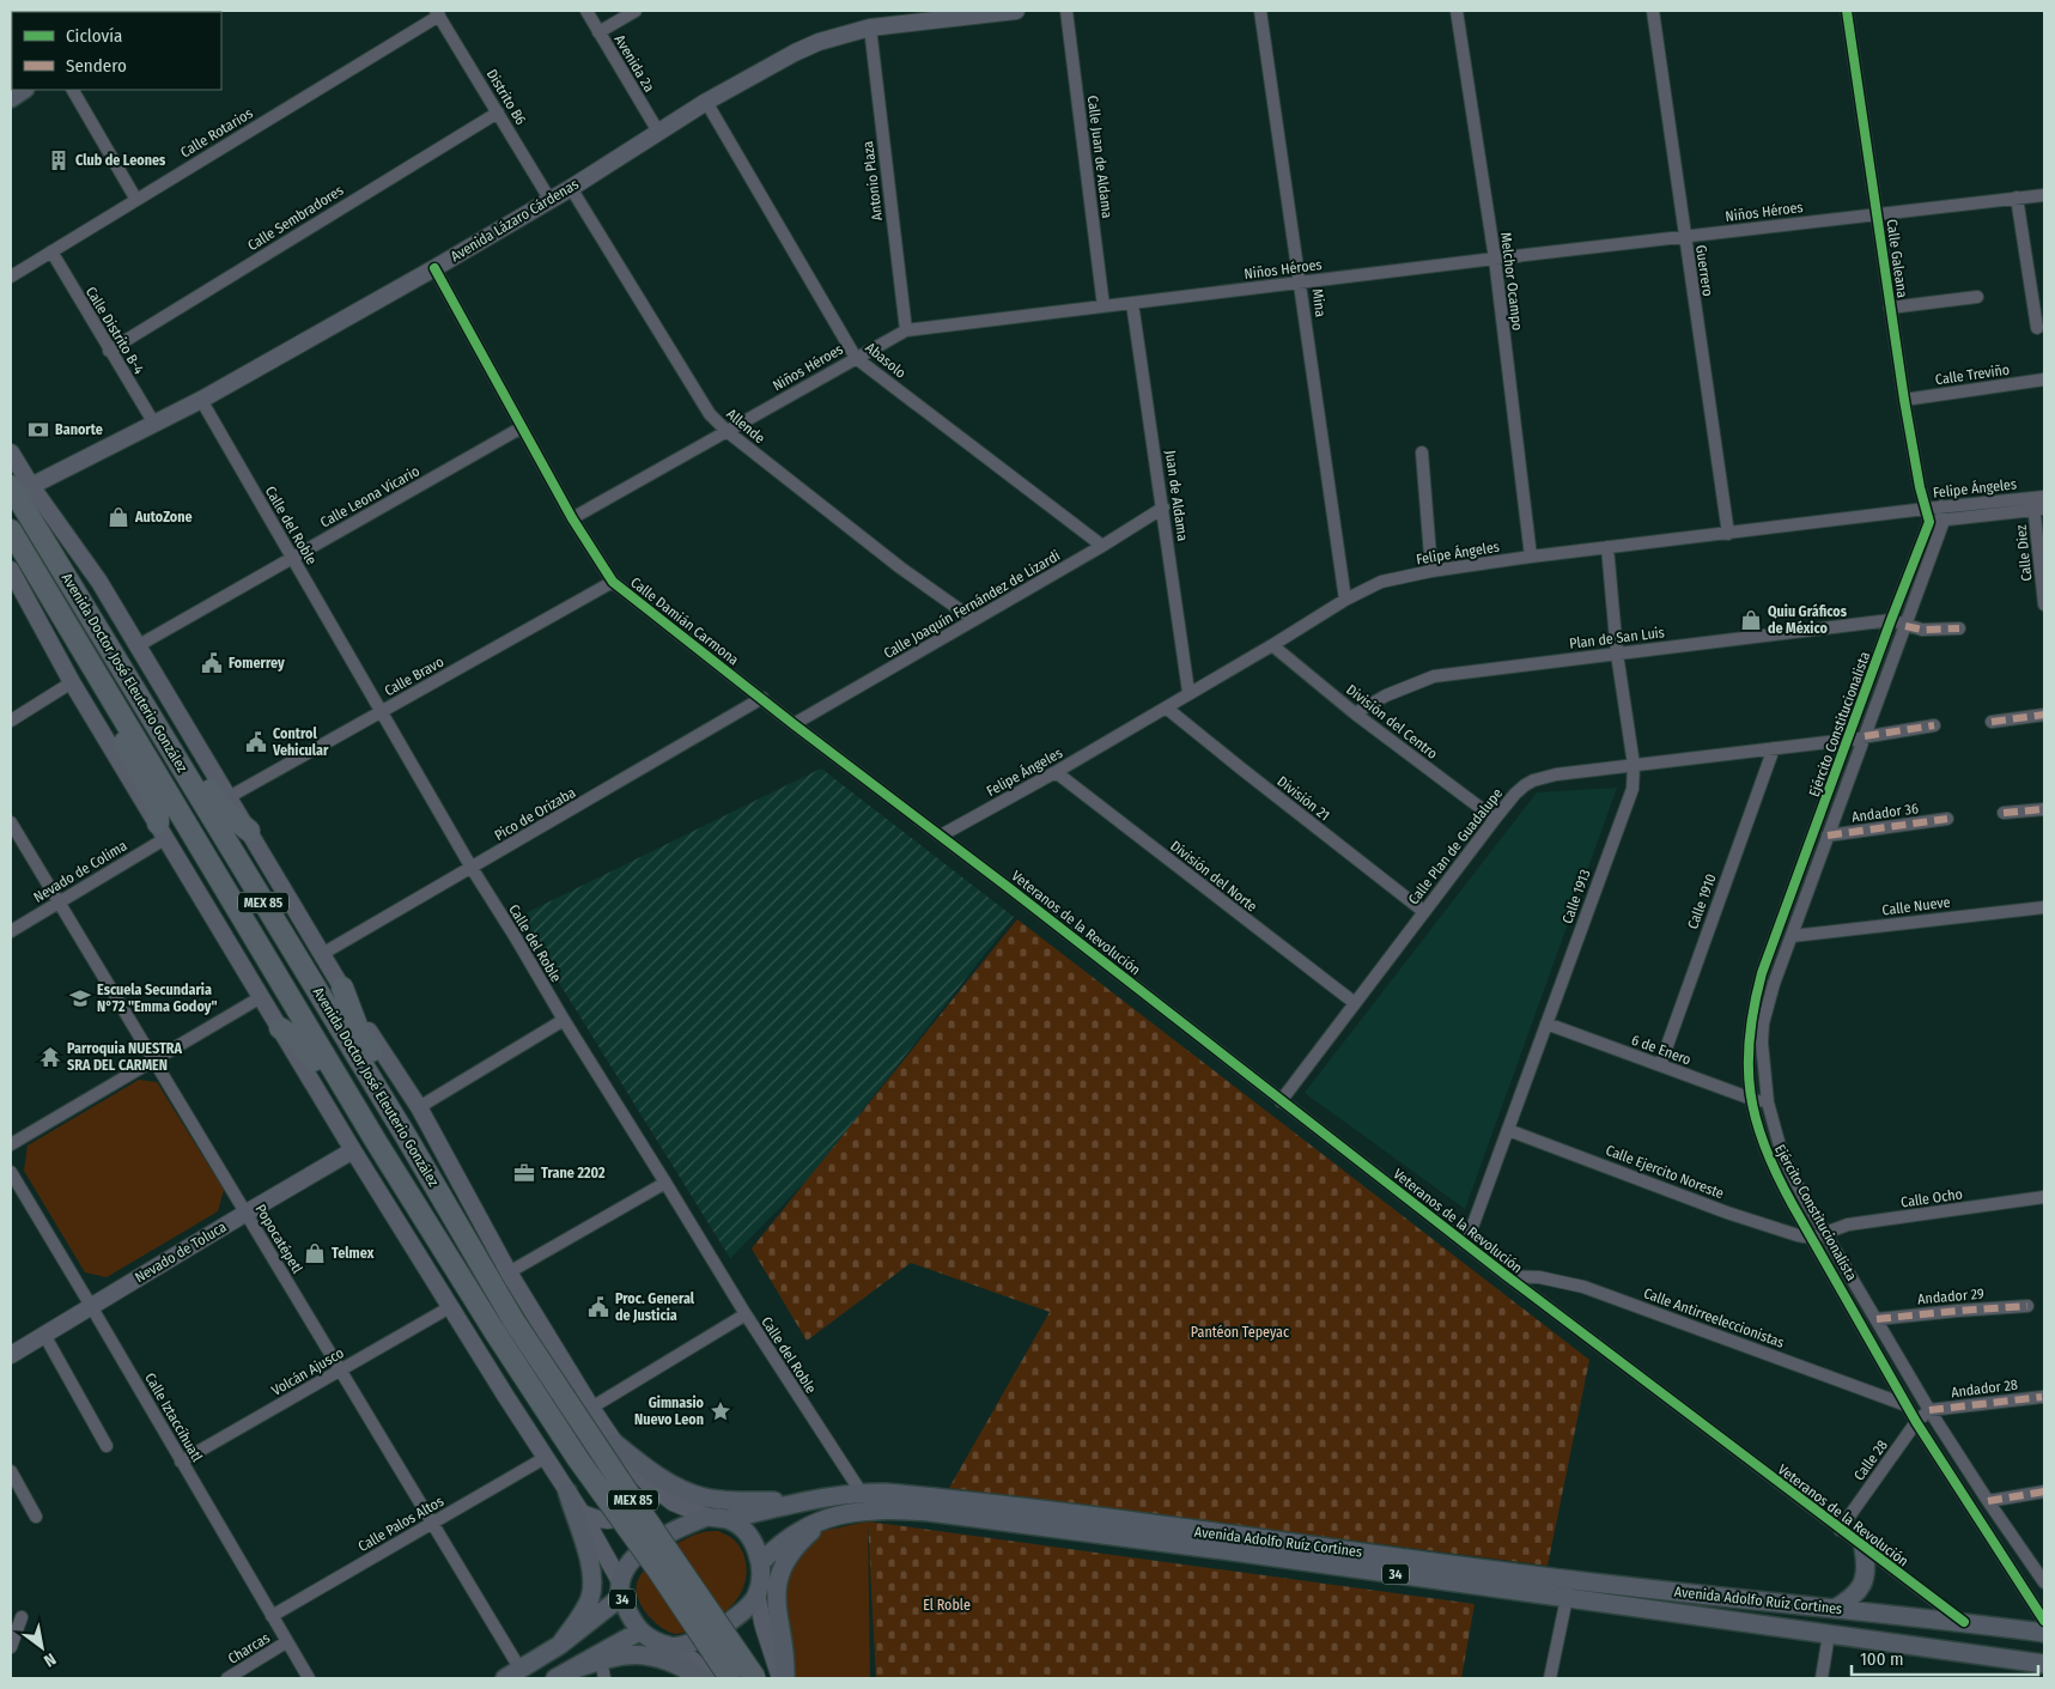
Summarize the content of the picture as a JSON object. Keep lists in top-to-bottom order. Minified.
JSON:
{"streets":{"highway":["Avenida Doctor José Eleuterio González","MEX 85"],"main road":["Avenida Adolfo Ruíz Cortines","34"],"street":["Avenida 2a","Distrito B6","Calle Rotarios","Calle Juan de Aldama","Antonio Plaza","Niños Héroes","Calle Sembradores","Avenida Lázaro Cárdenas","Calle Galeana","Guerrero","Melchor Ocampo","Mina","Calle Distrito B-4","Abasolo","Calle Treviño","Allende","Felipe Ángeles","Juan de Aldama","Calle Leona Vicario","Calle del Roble","Calle Diez","Calle Joaquín Fernández de Lizardi","Calle Damián Carmona","Plan de San Luis","Calle Bravo","División del Centro","Ejército Constitucionalista","División 21","Andador 36","Pico de Orizaba","Calle Plan de Guadalupe","Nevado de Colima","División del Norte","Calle 1913","Calle 1910","Calle Nueve","Veteranos de la Revolución","6 de Enero","Calle Ejercito Noreste","Calle Ocho","Popocatépetl","Nevado de Toluca","Andador 29","Calle Antirreeleccionistas","Volcán Ajusco","Andador 28","Calle Iztaccíhuatl","Calle 28","Calle Palos Altos","Charcas"]},"crossings":[["Avenida 2a","Avenida Lázaro Cárdenas"],["Distrito B6","Calle Rotarios"],["Distrito B6","Calle Sembradores"],["Distrito B6","Avenida Lázaro Cárdenas"],["Calle Rotarios","Calle Distrito B-4"],["Calle Juan de Aldama","Niños Héroes"],["Antonio Plaza","Niños Héroes"],["Antonio Plaza","Avenida Lázaro Cárdenas"],["Niños Héroes","Calle Galeana"],["Niños Héroes","Guerrero"],["Niños Héroes","Melchor Ocampo"],["Niños Héroes","Mina"],["Niños Héroes","Abasolo"],["Niños Héroes","Allende"],["Niños Héroes","Juan de Aldama"],["Niños Héroes","Calle Damián Carmona"],["Calle Sembradores","Calle Distrito B-4"],["Avenida Lázaro Cárdenas","Calle Distrito B-4"],["Avenida Lázaro Cárdenas","Abasolo"],["Avenida Lázaro Cárdenas","Allende"],["Avenida Lázaro Cárdenas","Calle del Roble"],["Avenida Lázaro Cárdenas","Calle Damián Carmona"],["Avenida Lázaro Cárdenas","Avenida Doctor José Eleuterio González"],["Calle Galeana","Calle Treviño"],["Calle Galeana","Felipe Ángeles"],["Guerrero","Felipe Ángeles"],["Melchor Ocampo","Felipe Ángeles"],["Mina","Felipe Ángeles"],["Abasolo","Calle Joaquín Fernández de Lizardi"],["Allende","Calle Joaquín Fernández de Lizardi"],["Felipe Ángeles","Juan de Aldama"],["Felipe Ángeles","Calle Diez"],["Felipe Ángeles","Calle Damián Carmona"],["Felipe Ángeles","División del Centro"],["Felipe Ángeles","Ejército Constitucionalista"],["Felipe Ángeles","División 21"],["Felipe Ángeles","División del Norte"],["Felipe Ángeles","Calle 1913"],["Felipe Ángeles","Veteranos de la Revolución"],["Juan de Aldama","Calle Joaquín Fernández de Lizardi"],["Calle Leona Vicario","Calle del Roble"],["Calle Leona Vicario","Calle Damián Carmona"],["Calle Leona Vicario","Avenida Doctor José Eleuterio González"],["Calle del Roble","Calle Bravo"],["Calle del Roble","Pico de Orizaba"],["Calle del Roble","Avenida Adolfo Ruíz Cortines"],["Calle Joaquín Fernández de Lizardi","Calle Damián Carmona"],["Calle Damián Carmona","Calle Bravo"],["Calle Damián Carmona","Pico de Orizaba"],["Calle Damián Carmona","Veteranos de la Revolución"],["Plan de San Luis","División del Centro"],["Plan de San Luis","Ejército Constitucionalista"],["Plan de San Luis","Calle 1913"],["Avenida Doctor José Eleuterio González","Calle Bravo"],["Avenida Doctor José Eleuterio González","Pico de Orizaba"],["Avenida Doctor José Eleuterio González","Avenida Adolfo Ruíz Cortines"],["Avenida Doctor José Eleuterio González","34"],["División del Centro","Calle Plan de Guadalupe"],["Ejército Constitucionalista","Andador 36"],["Ejército Constitucionalista","Calle Plan de Guadalupe"],["Ejército Constitucionalista","Calle Nueve"],["Ejército Constitucionalista","6 de Enero"],["Ejército Constitucionalista","Calle Ejercito Noreste"],["Ejército Constitucionalista","Calle Ocho"],["Ejército Constitucionalista","Andador 29"],["Ejército Constitucionalista","Calle Antirreeleccionistas"],["Ejército Constitucionalista","Andador 28"],["Ejército Constitucionalista","Calle 28"],["División 21","Calle Plan de Guadalupe"],["Calle Plan de Guadalupe","División del Norte"],["Calle Plan de Guadalupe","Calle 1913"],["Calle Plan de Guadalupe","Calle 1910"],["Calle Plan de Guadalupe","Veteranos de la Revolución"],["Nevado de Colima","Popocatépetl"],["Calle 1913","Veteranos de la Revolución"],["Calle 1913","6 de Enero"],["Calle 1913","Calle Ejercito Noreste"],["Calle 1910","6 de Enero"],["Veteranos de la Revolución","Calle Antirreeleccionistas"],["Veteranos de la Revolución","Calle 28"],["Veteranos de la Revolución","Avenida Adolfo Ruíz Cortines"],["Calle Ejercito Noreste","Calle Ocho"],["Popocatépetl","Nevado de Toluca"],["Popocatépetl","Volcán Ajusco"],["Popocatépetl","Calle Palos Altos"],["Popocatépetl","34"],["Nevado de Toluca","Calle Iztaccíhuatl"],["Volcán Ajusco","Calle Iztaccíhuatl"],["Andador 28","Calle 28"],["Calle Iztaccíhuatl","Calle Palos Altos"],["Calle Iztaccíhuatl","Charcas"],["Avenida Adolfo Ruíz Cortines","34"]],"parks":["Pantéon Tepeyac","El Roble"],"places":{"building":["Club de Leones"],"bank":["Banorte"],"shop":["AutoZone","Quiu Gráficos de México","Telmex"],"public building":["Fomerrey","Control Vehicular","Proc. General de Justicia"],"school or university":["Escuela Secundaria N°72 \"Emma Godoy\""],"temple":["Parroquia NUESTRA SRA DEL CARMEN"],"office":["Trane 2202"],"place":["Gimnasio Nuevo Leon"]},"legend":["Ciclovía","Sendero"],"scale_bar":"100 m","north":"bottom right"}
